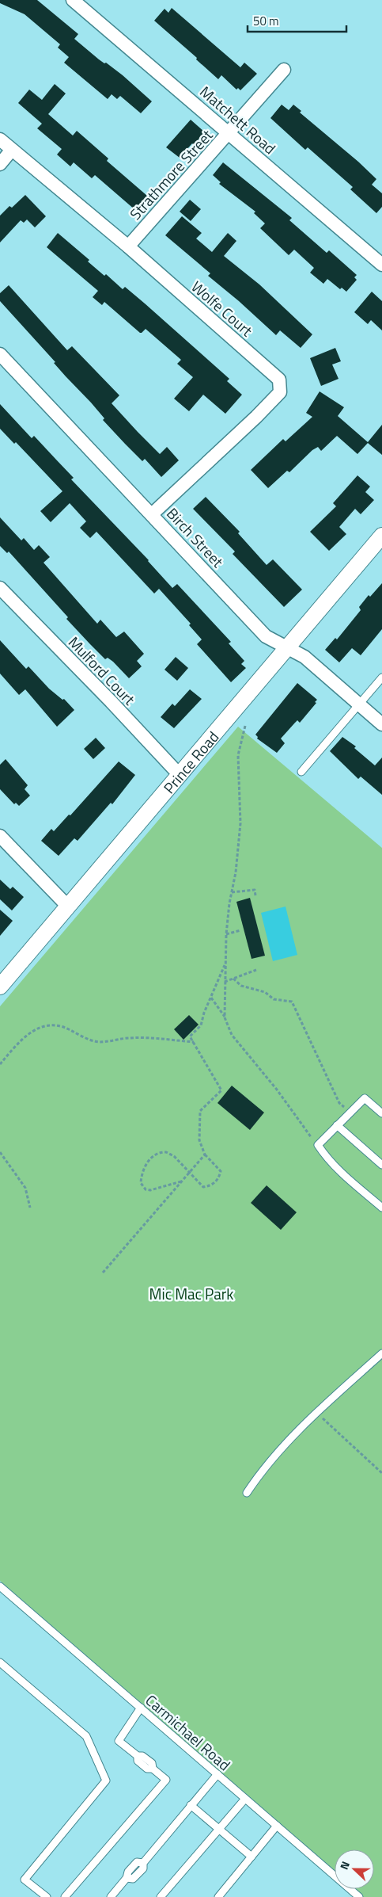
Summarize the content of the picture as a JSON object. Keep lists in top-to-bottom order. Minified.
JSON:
{"streets":{"street":["Matchett Road","Strathmore Street","Wolfe Court","Birch Street","Mulford Court","Prince Road"],"lane":["Carmichael Road"]},"crossings":[["Matchett Road","Strathmore Street"],["Strathmore Street","Wolfe Court"],["Wolfe Court","Birch Street"],["Birch Street","Prince Road"],["Mulford Court","Prince Road"]],"parks":["Mic Mac Park"],"scale_bar":"50 m","north":"left"}
